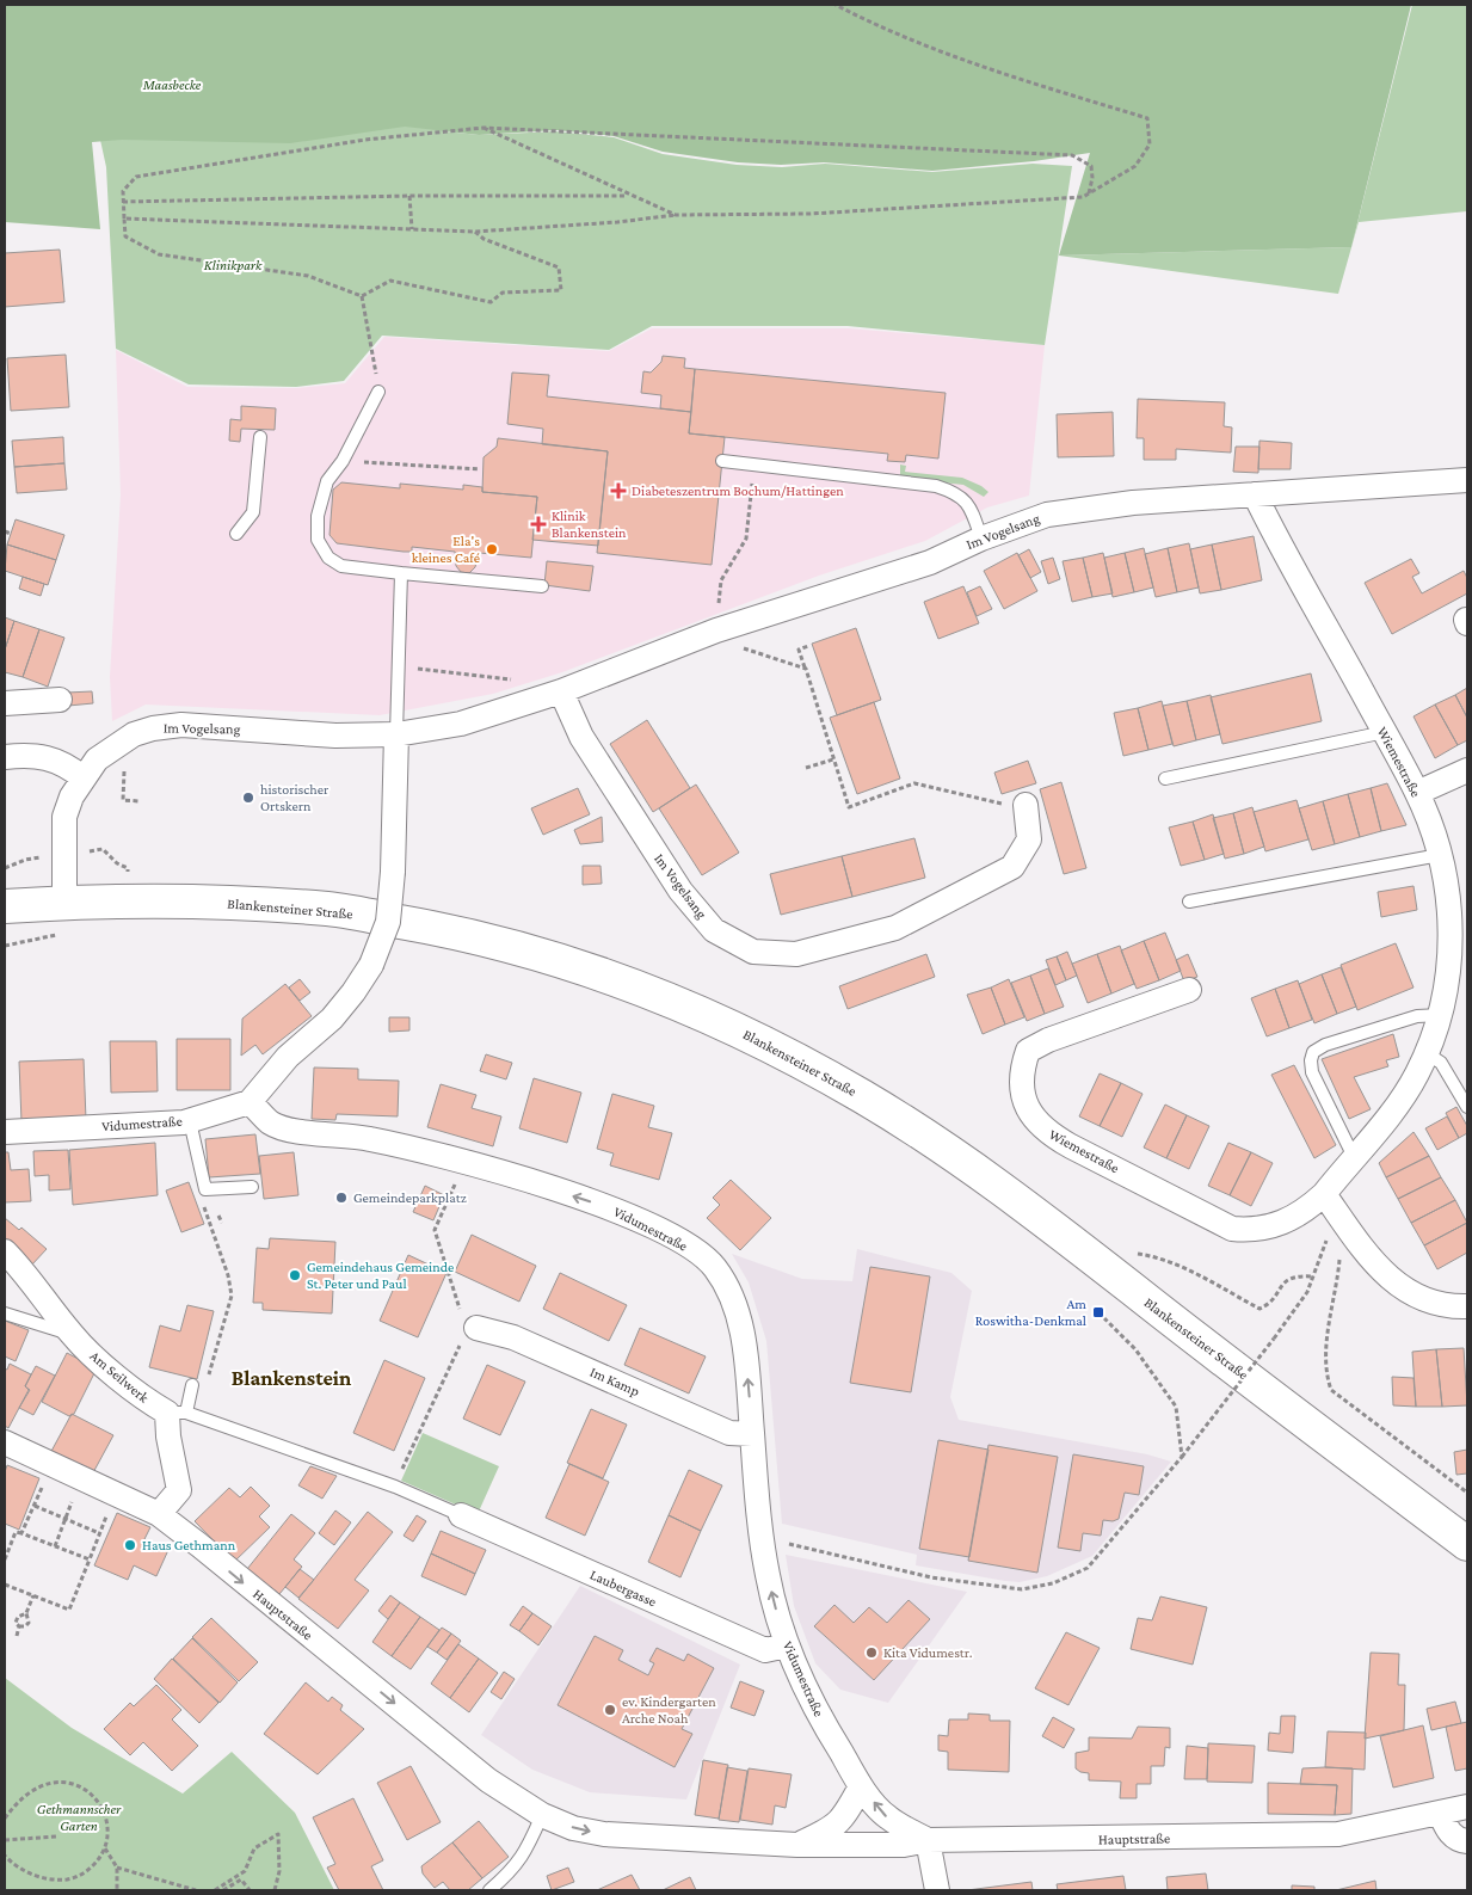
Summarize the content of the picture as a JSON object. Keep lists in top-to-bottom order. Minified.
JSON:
{"streets":{"main road":["Blankensteiner Straße"],"street":["Im Vogelsang","Wiemestraße","Vidumestraße","Am Seilwerk","Im Kamp","Laubergasse","Hauptstraße"]},"crossings":[["Im Vogelsang","Wiemestraße"],["Im Vogelsang","Blankensteiner Straße"],["Vidumestraße","Im Kamp"],["Vidumestraße","Laubergasse"],["Vidumestraße","Hauptstraße"]],"one_way":["Vidumestraße","Hauptstraße"],"districts":["Blankenstein"],"parks":["Maasbecke","Klinikpark","Gethmannscher Garten"],"places":{"health":["Diabeteszentrum Bochum/Hattingen","Klinik Blankenstein"],"other":["Ela's kleines Café","historischer Ortskern","Gemeindeparkplatz","Gemeindehaus Gemeinde St. Peter und Paul","Haus Gethmann","Kita Vidumestr.","ev. Kindergarten Arche Noah"],"transit":["Am Roswitha-Denkmal"]}}
